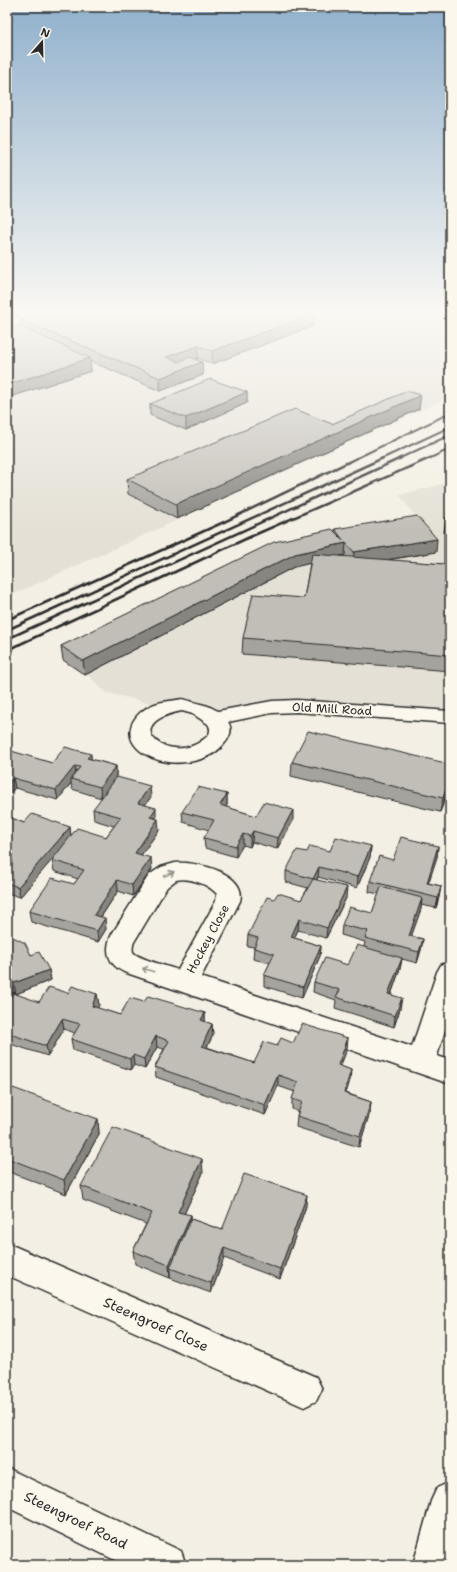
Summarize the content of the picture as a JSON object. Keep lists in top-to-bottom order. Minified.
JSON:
{"streets":{"street":["Old Mill Road","Hockey Close","Steengroef Close","Steengroef Road"]},"north":"top"}
